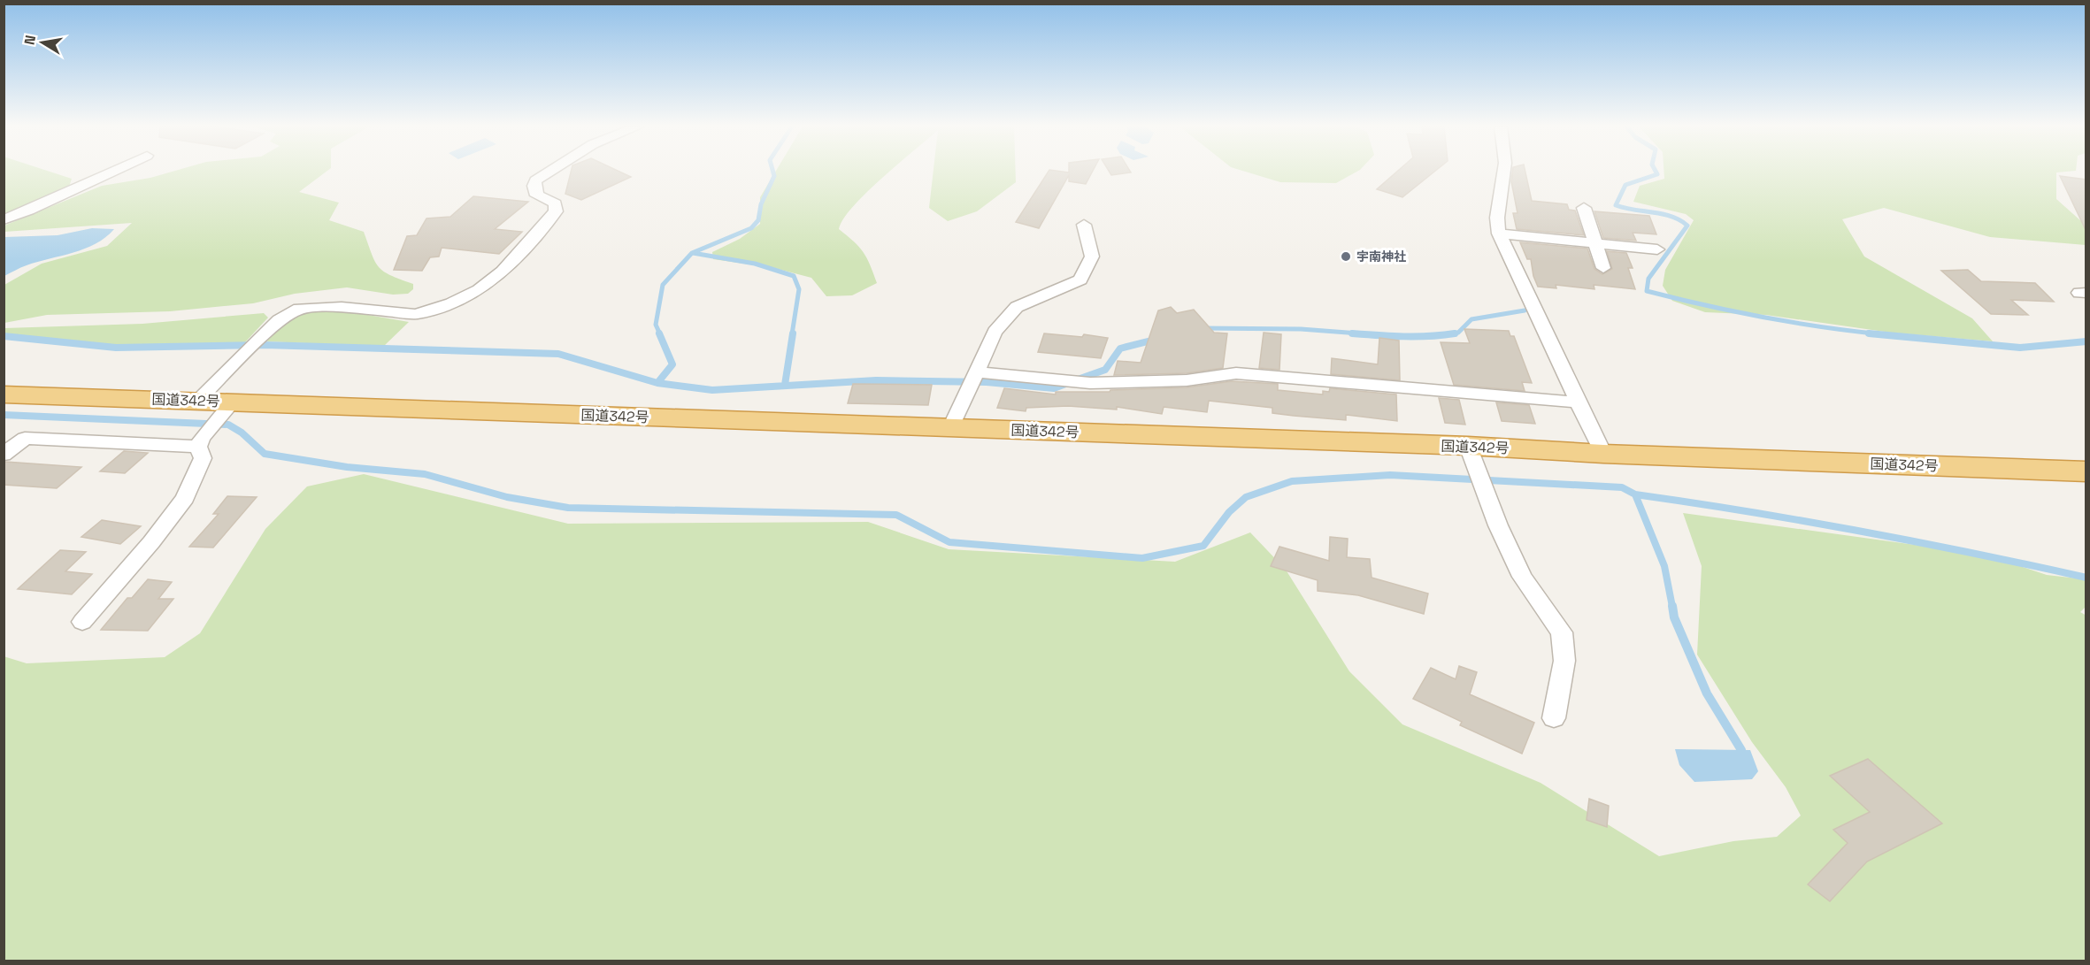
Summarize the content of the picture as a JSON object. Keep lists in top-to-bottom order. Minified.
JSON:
{"streets":{"highway":["国道342号"]},"places":["宇南神社"],"north":"left"}
